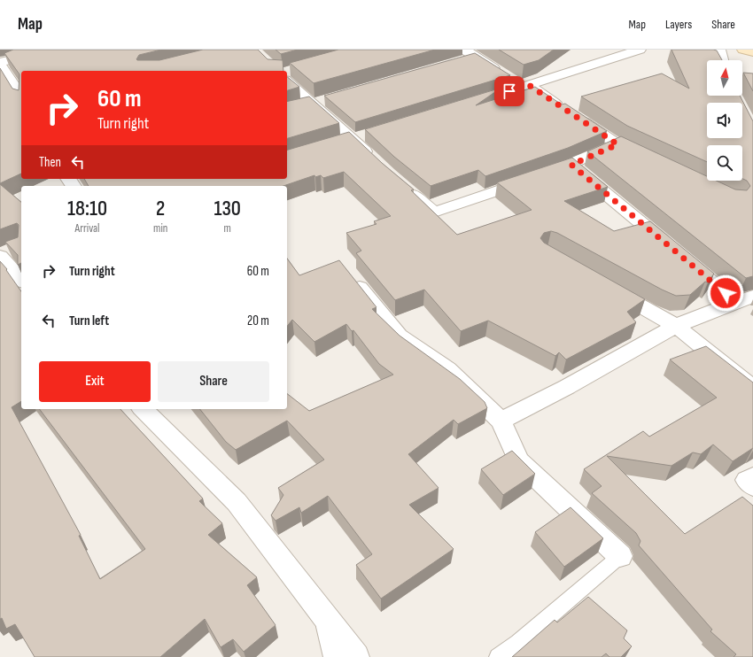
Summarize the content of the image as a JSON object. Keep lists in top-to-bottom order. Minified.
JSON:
{"north":"top","page":{"header":"Map","nav":["Map","Layers","Share"],"turn":["60 m","Turn right"],"then":"Then","eta":["18:10","Arrival","2","min","130","m"],"list":[{"name":"Turn right","value":"60 m"},{"name":"Turn left","value":"20 m"}],"buttons":["Exit","Share"]}}
